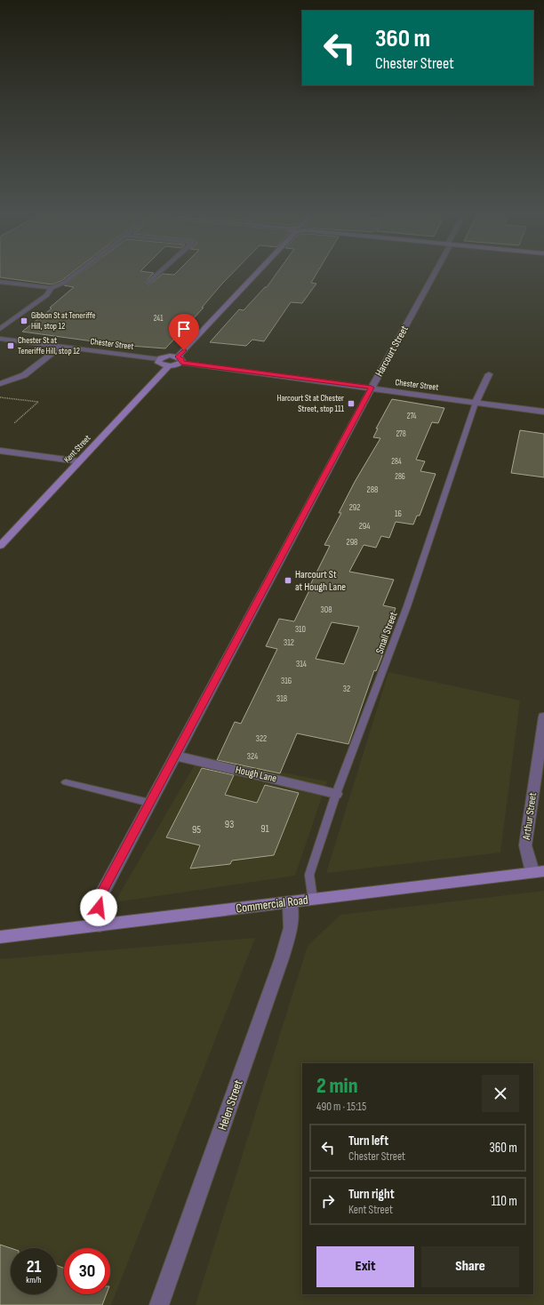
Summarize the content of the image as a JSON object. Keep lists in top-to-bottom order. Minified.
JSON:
{"streets":{"street":["Chester Street","Harcourt Street","Kent Street","Small Street","Hough Lane","Arthur Street","Commercial Road","Helen Street"]},"crossings":[["Chester Street","Harcourt Street"],["Chester Street","Small Street"],["Harcourt Street","Hough Lane"],["Harcourt Street","Commercial Road"],["Small Street","Hough Lane"],["Small Street","Commercial Road"],["Arthur Street","Commercial Road"],["Commercial Road","Helen Street"]],"places":{"transit":["Gibbon St at Teneriffe Hill, stop 12","Chester St at Teneriffe Hill, stop 12","Harcourt St at Chester Street, stop 111","Harcourt St at Hough Lane"]},"house_numbers":["241","274","278","284","286","288","292","16","294","298","308","310","312","314","316","32","318","322","324","93","91","95"],"page":{"turn":["360 m","Chester Street"],"heading":["2 min","490 m · 15:15"],"list":[{"name":"Turn left","note":"Chester Street","value":"360 m"},{"name":"Turn right","note":"Kent Street","value":"110 m"}],"buttons":["Exit","Share"],"speed":"21 km/h","limit":"30"}}
